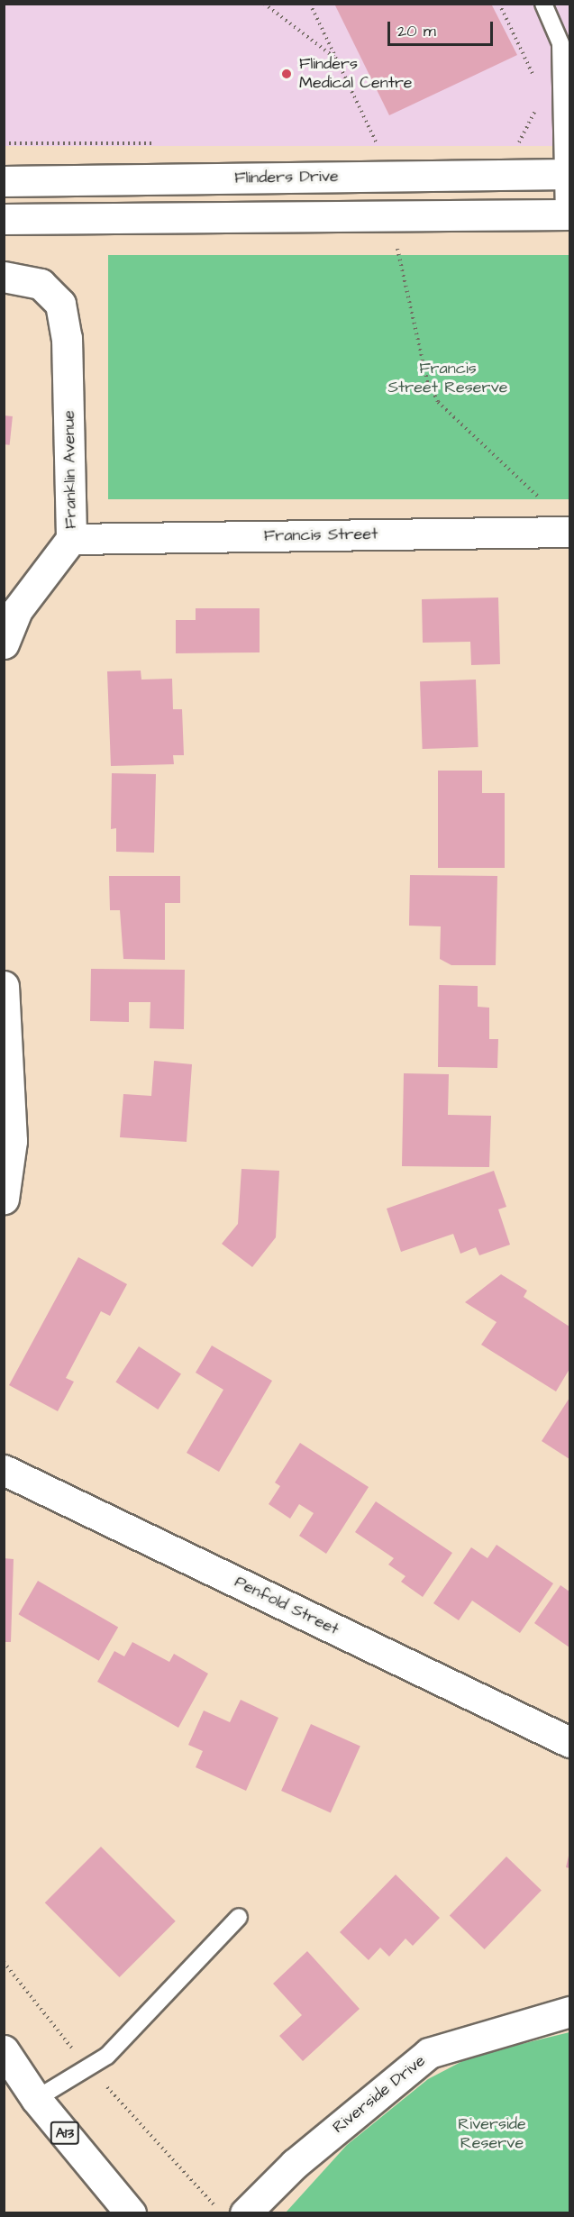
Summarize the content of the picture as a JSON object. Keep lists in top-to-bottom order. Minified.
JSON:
{"streets":{"main road":["Flinders Drive","Franklin Avenue","Francis Street","Penfold Street","Riverside Drive","A13"]},"crossings":[["Franklin Avenue","Francis Street"]],"parks":["Francis Street Reserve","Riverside Reserve"],"places":["Flinders Medical Centre"],"scale_bar":"20 m"}
